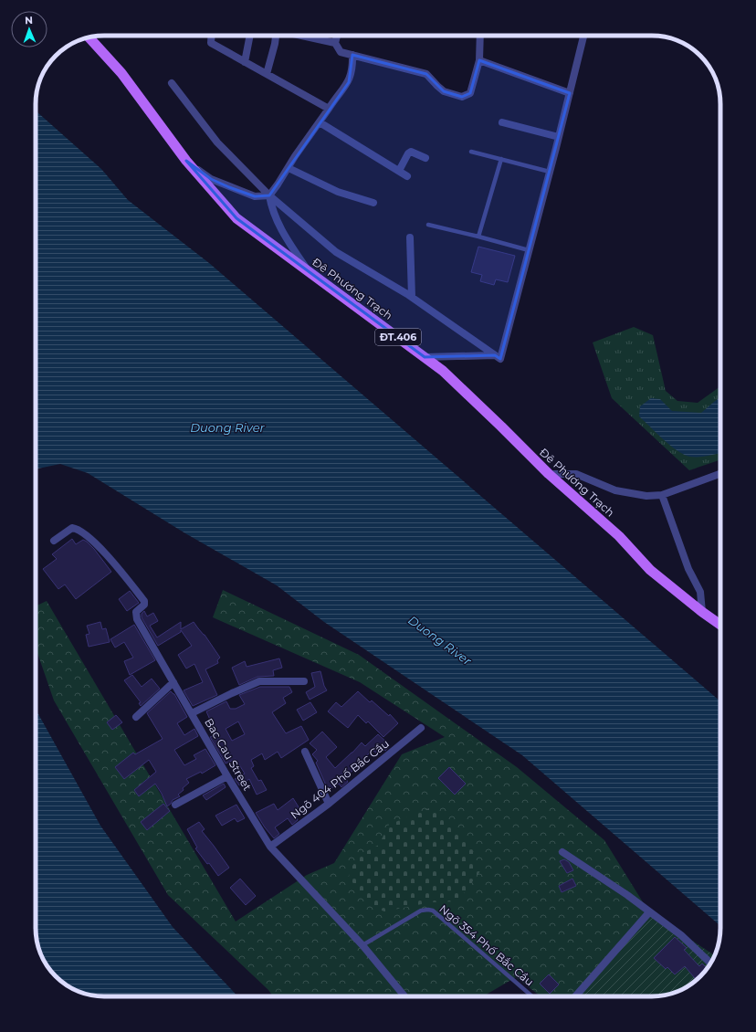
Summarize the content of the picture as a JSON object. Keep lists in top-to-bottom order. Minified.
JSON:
{"streets":{"main road":["Đê Phương Trạch","ĐT.406"],"street":["Bac Cau Street","Ngõ 404 Phố Bắc Cầu"],"lane":["Ngõ 354 Phố Bắc Cầu"]},"crossings":[["Bac Cau Street","Ngõ 404 Phố Bắc Cầu"],["Bac Cau Street","Ngõ 354 Phố Bắc Cầu"]],"water":["Duong River"],"north":"top"}
